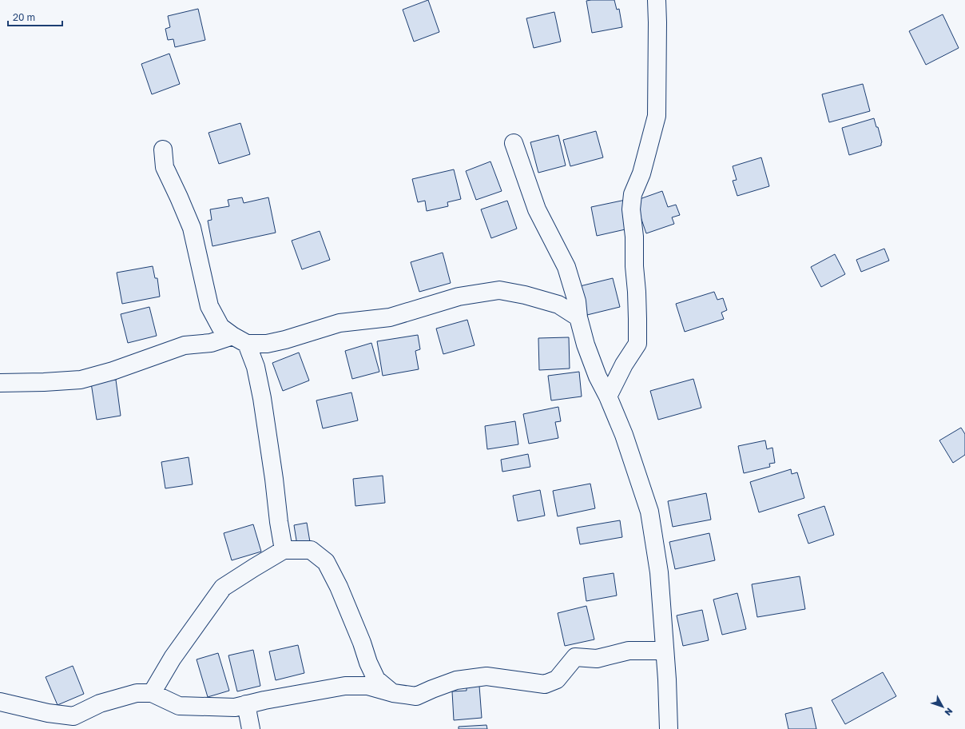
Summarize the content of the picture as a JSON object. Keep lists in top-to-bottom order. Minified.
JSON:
{"scale_bar":"20 m","north":"bottom right"}
